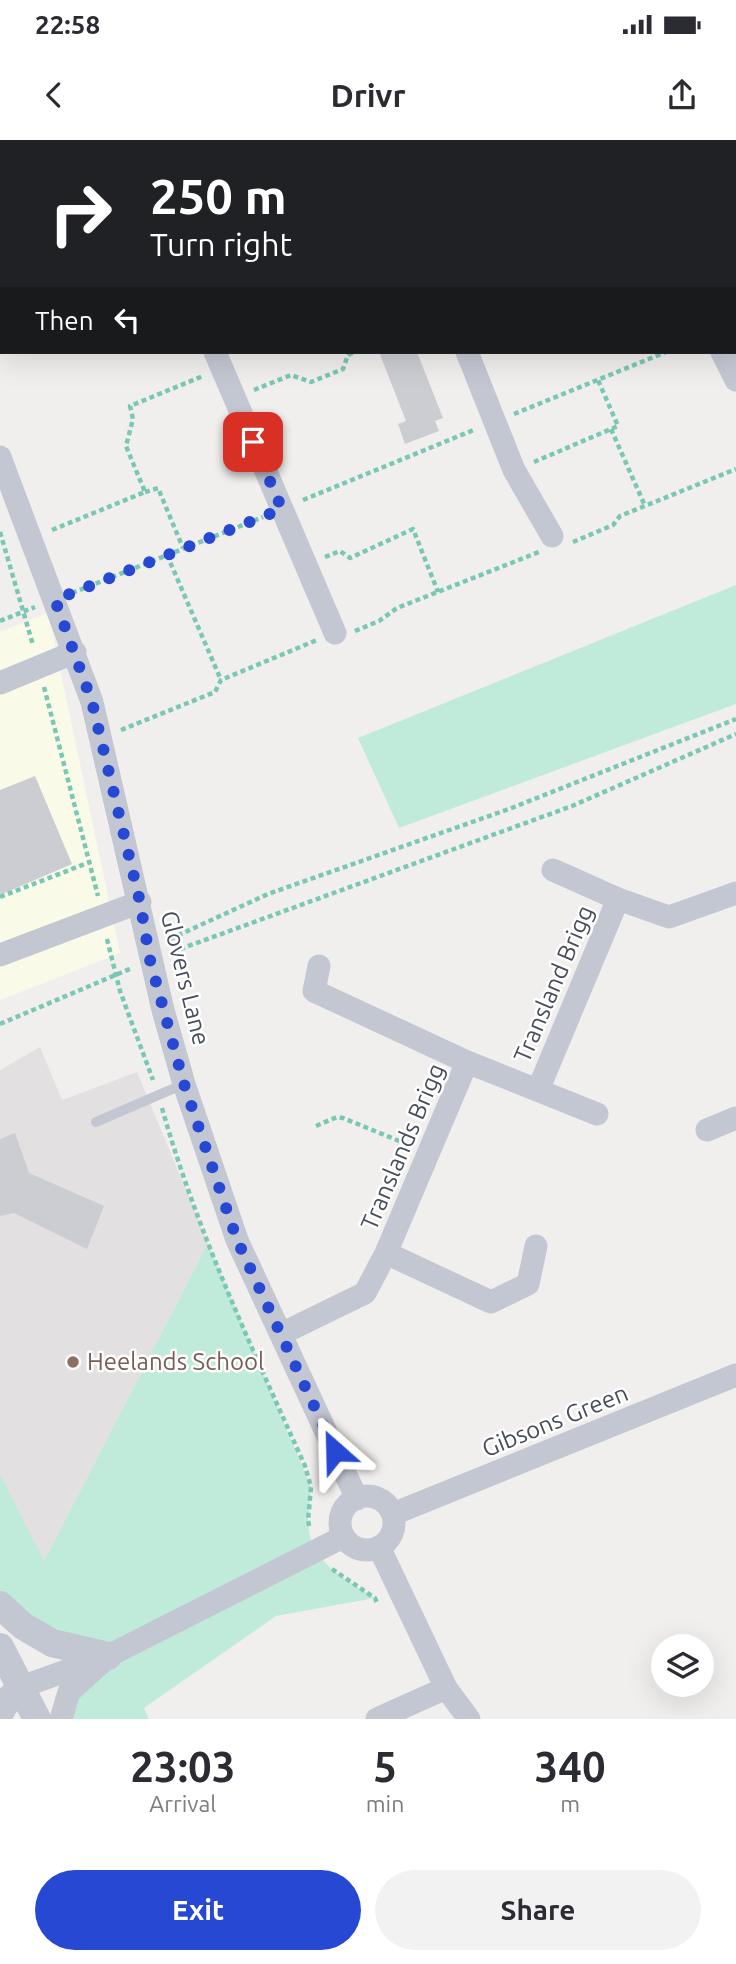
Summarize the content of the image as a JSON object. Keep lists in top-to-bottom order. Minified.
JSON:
{"streets":{"street":["Glovers Lane","Transland Brigg","Translands Brigg","Gibsons Green"]},"crossings":[["Glovers Lane","Translands Brigg"],["Glovers Lane","Gibsons Green"],["Transland Brigg","Translands Brigg"]],"places":["Heelands School"],"page":{"status":"22:58","header":"Drivr","turn":["250 m","Turn right"],"then":"Then","eta":["23:03","Arrival","5","min","340","m"],"buttons":["Exit","Share"]}}
